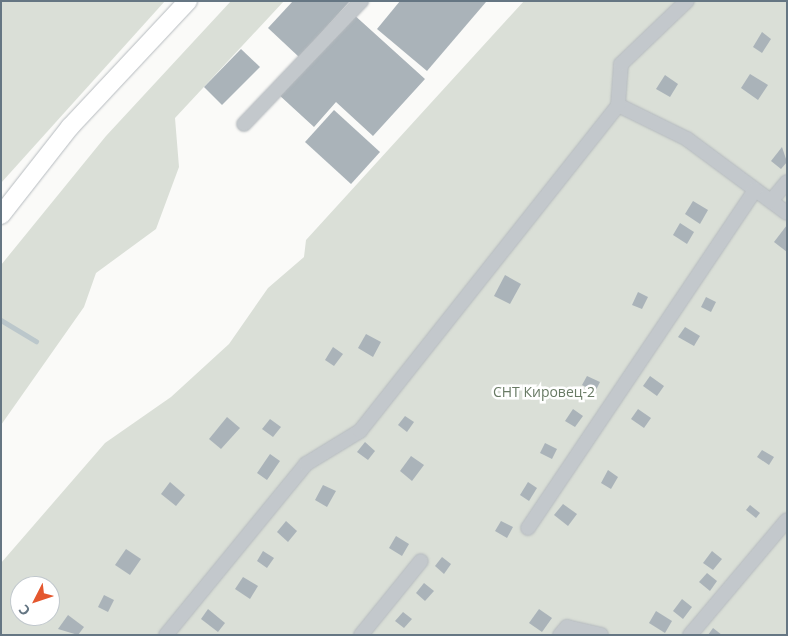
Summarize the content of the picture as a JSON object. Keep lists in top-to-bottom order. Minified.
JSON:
{"parks":["СНТ Кировец-2"],"north":"bottom left"}
